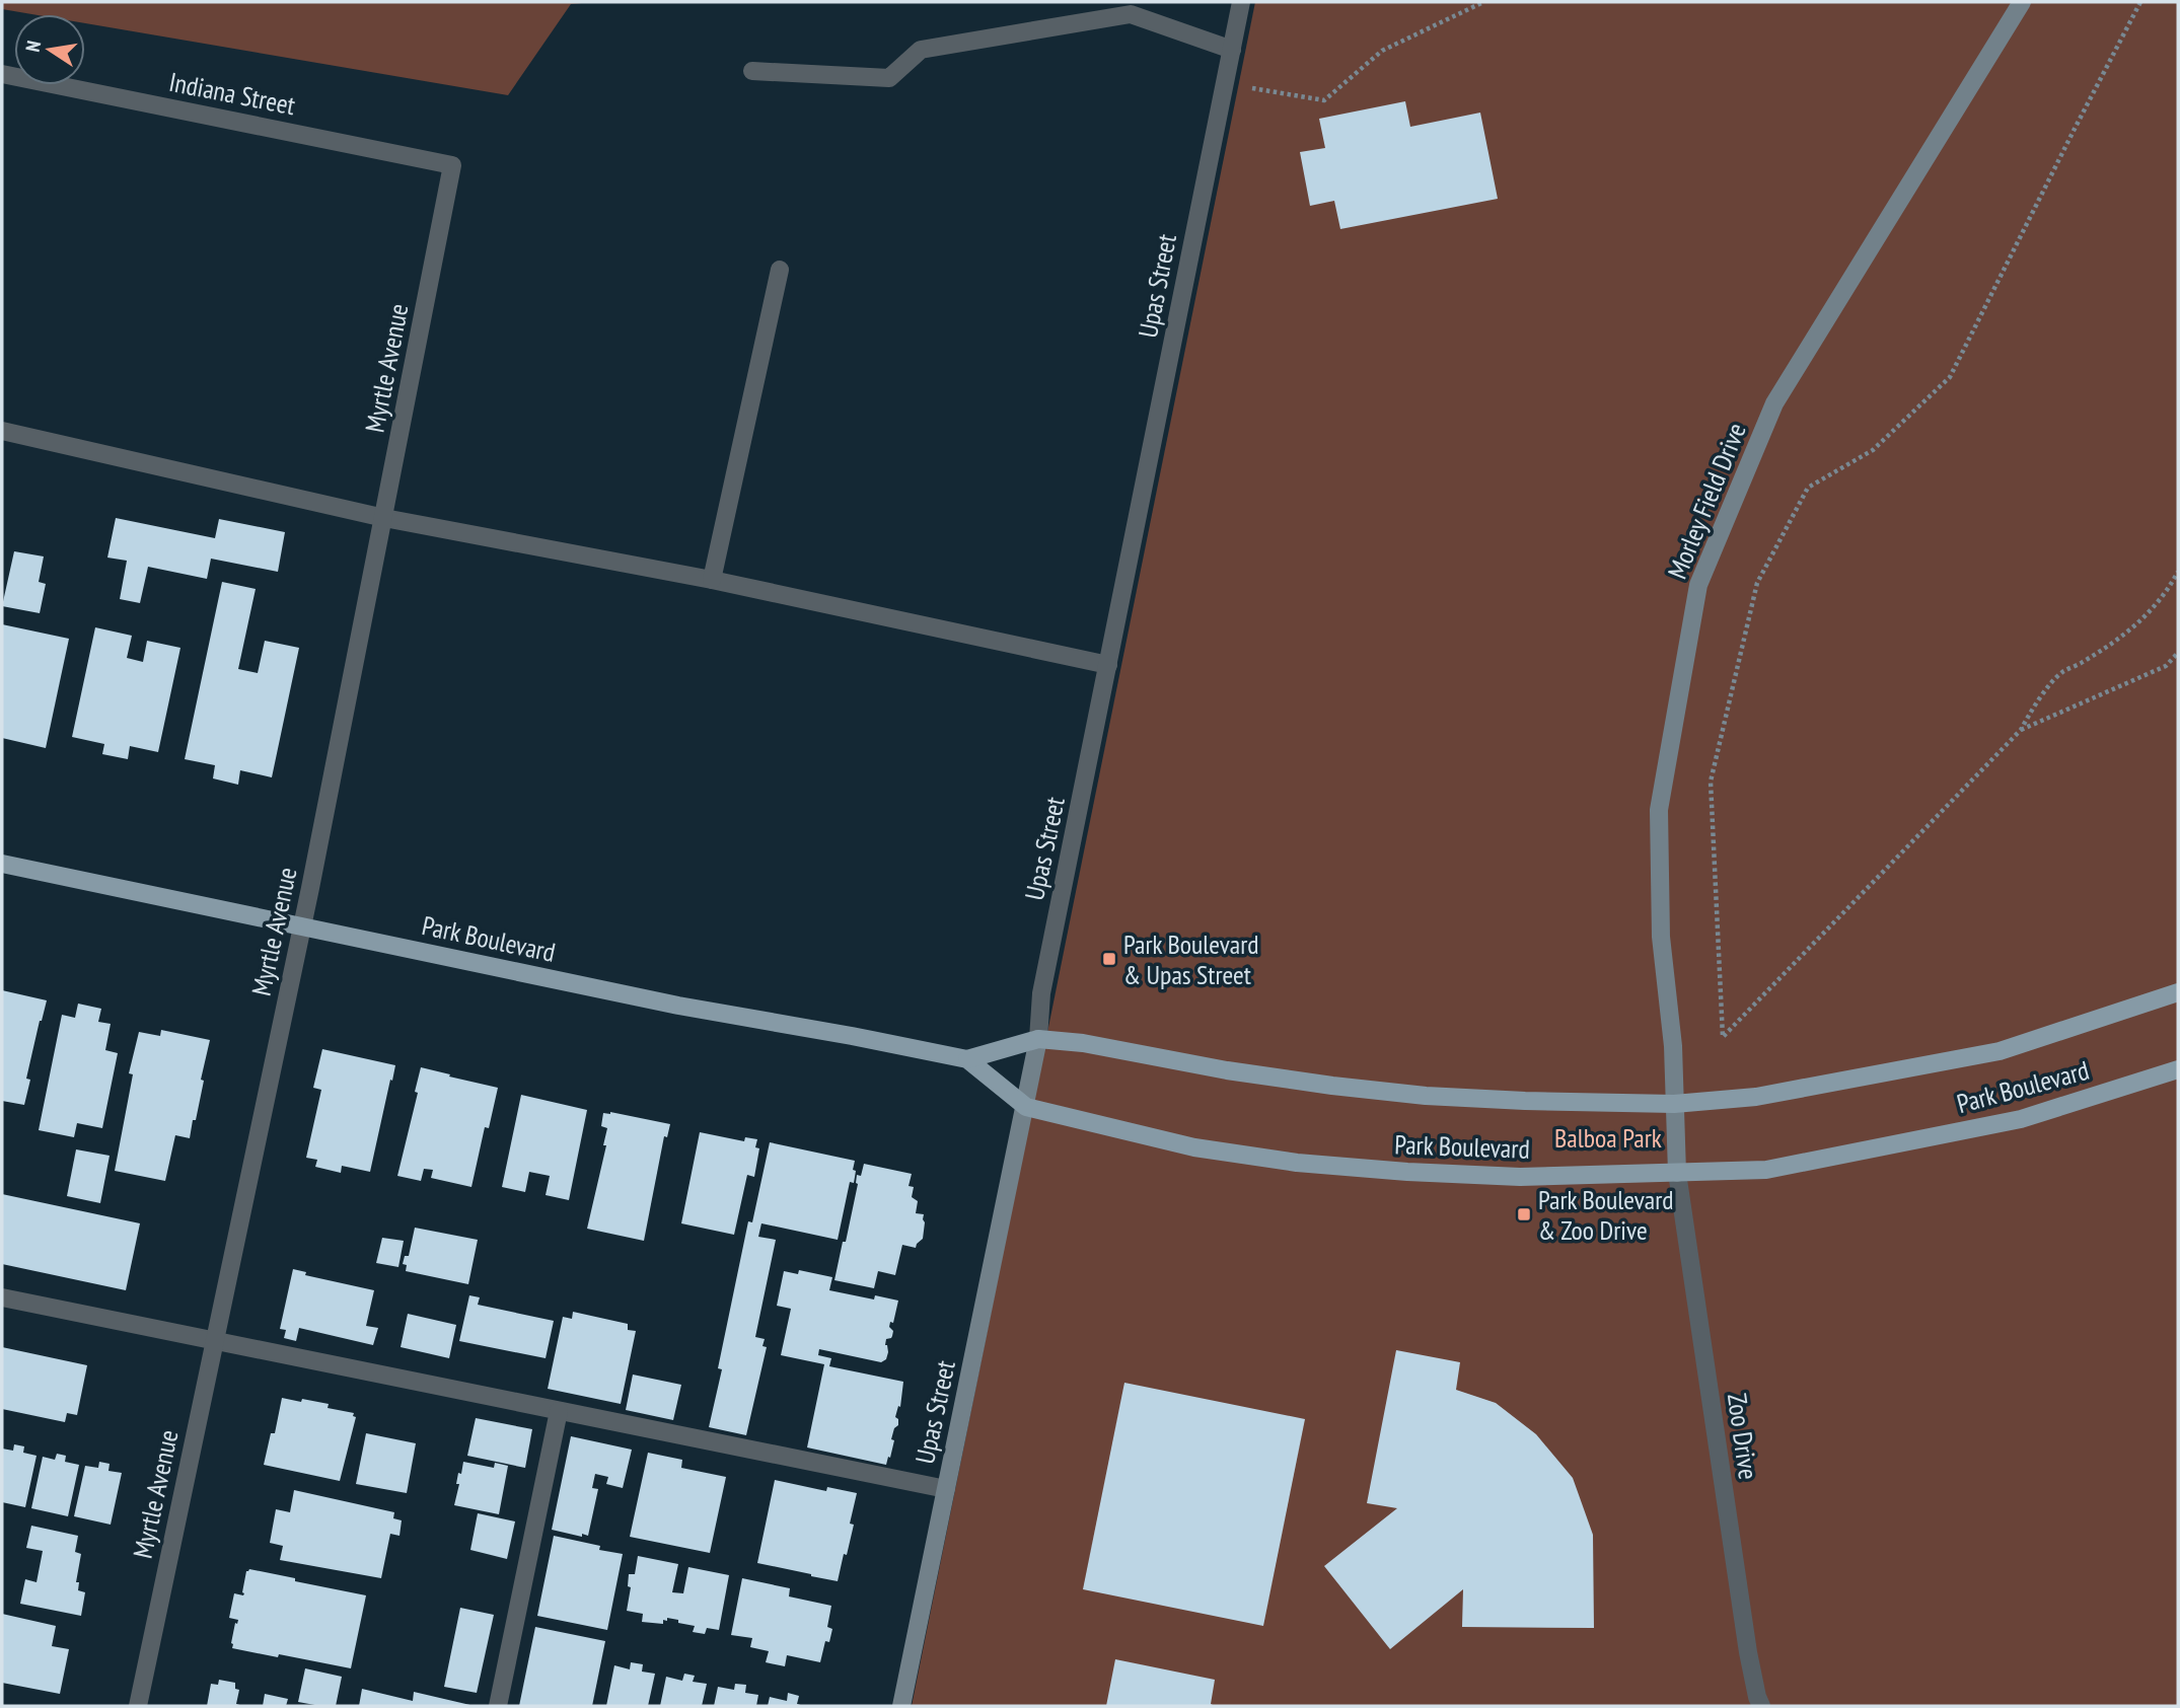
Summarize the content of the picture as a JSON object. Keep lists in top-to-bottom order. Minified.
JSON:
{"streets":{"main road":["Park Boulevard"],"street":["Indiana Street","Upas Street","Myrtle Avenue","Morley Field Drive","Zoo Drive"]},"crossings":[["Indiana Street","Myrtle Avenue"],["Upas Street","Park Boulevard"],["Myrtle Avenue","Park Boulevard"],["Morley Field Drive","Park Boulevard"],["Morley Field Drive","Zoo Drive"],["Park Boulevard","Zoo Drive"]],"parks":["Balboa Park"],"places":{"transit":["Park Boulevard & Upas Street","Park Boulevard & Zoo Drive"]},"north":"left"}
